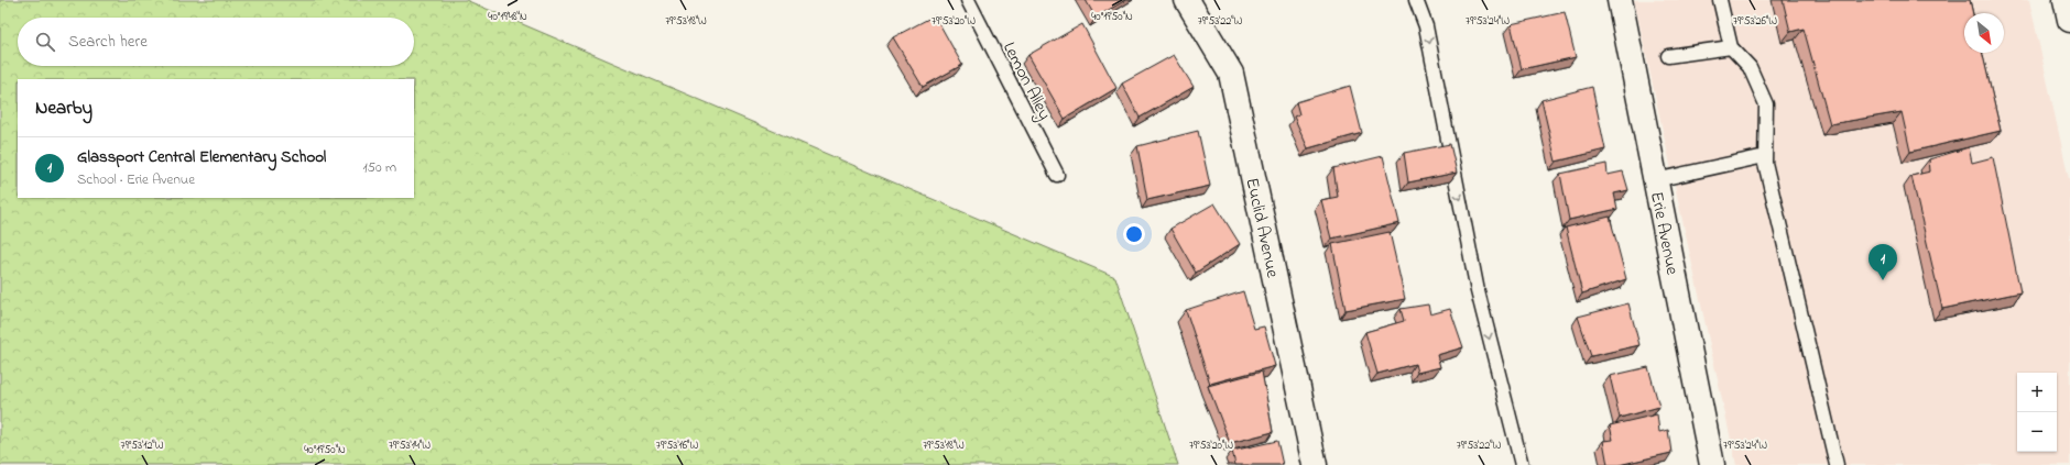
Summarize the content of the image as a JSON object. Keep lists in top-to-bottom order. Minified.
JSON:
{"streets":{"street":["Euclid Avenue","Erie Avenue"],"lane":["Lemon Alley"]},"north":"bottom right","page":{"search":"Search here","heading":"Nearby","list":[{"mark":"1","name":"Glassport Central Elementary School","note":"School · Erie Avenue","value":"150 m"}],"pins":"1","map_buttons":["+","−"]},"coordinates":["40°19'48\"N","40°19'50\"N","79°53'20\"W","79°53'18\"W","79°53'22\"W","79°53'24\"W","79°53'26\"W","79°53'12\"W","79°53'14\"W","79°53'16\"W"]}
